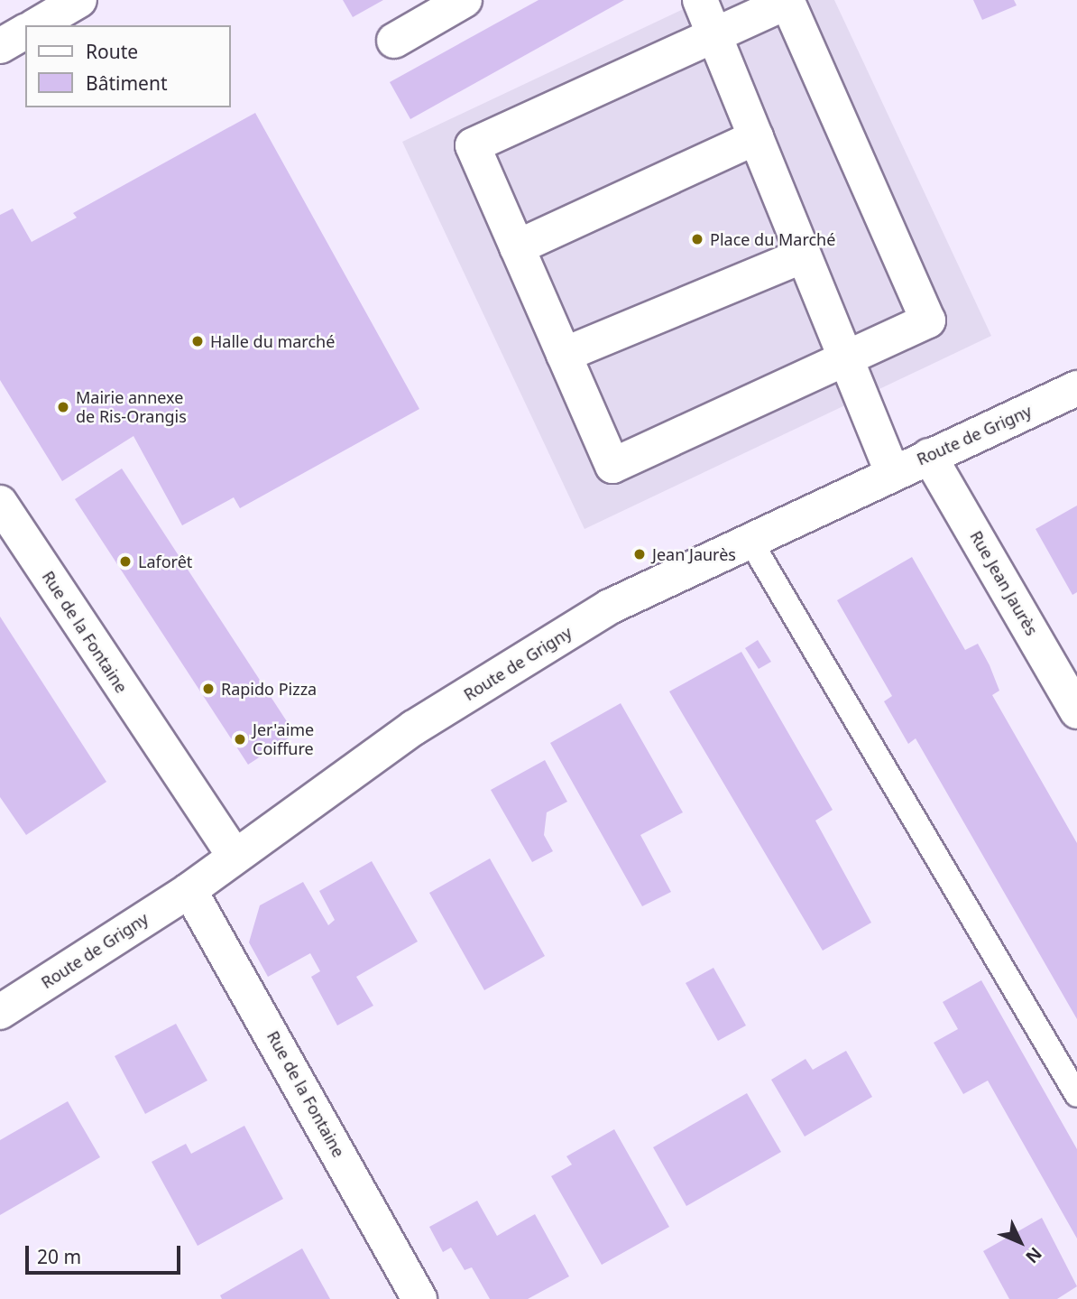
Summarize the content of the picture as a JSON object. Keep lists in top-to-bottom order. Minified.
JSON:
{"streets":{"street":["Route de Grigny","Rue Jean Jaurès","Rue de la Fontaine"]},"crossings":[["Route de Grigny","Rue Jean Jaurès"],["Route de Grigny","Rue de la Fontaine"]],"places":["Place du Marché","Halle du marché","Mairie annexe de Ris-Orangis","Jean Jaurès","Laforêt","Rapido Pizza","Jer'aime Coiffure"],"legend":["Route","Bâtiment"],"scale_bar":"20 m","north":"bottom right"}
